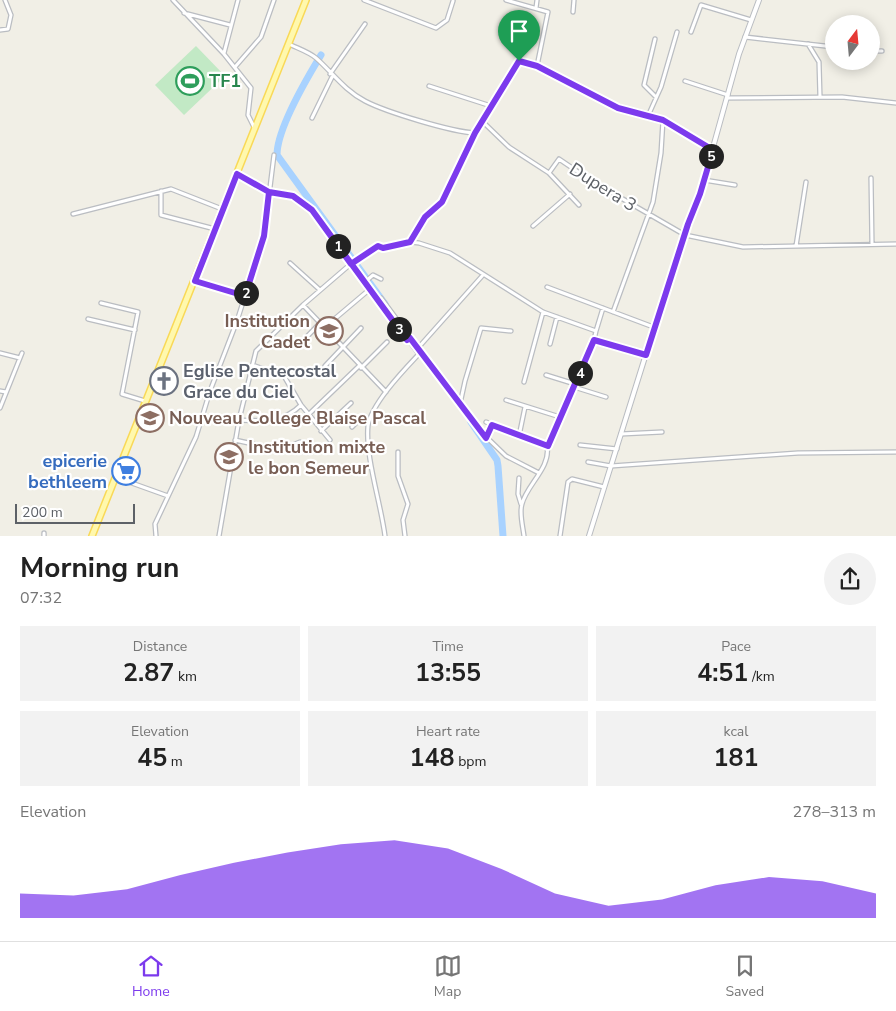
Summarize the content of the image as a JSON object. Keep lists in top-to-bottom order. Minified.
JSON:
{"streets":{"street":["Dupera 3"]},"places":{"sports":["TF1"],"school or university":["Institution Cadet","Nouveau College Blaise Pascal","Institution mixte le bon Semeur"],"church":["Eglise Pentecostal Grace du Ciel"],"supermarket":["epicerie bethleem"]},"scale_bar":"200 m","north":"top","page":{"pins":["5","1","2","3","4"],"scale":"200 m","heading":["Morning run","07:32"],"stats":[["Distance","2.87 km"],["Time","13:55"],["Pace","4:51 /km"],["Elevation","45 m"],["Heart rate","148 bpm"],["kcal","181"]],"chart":["Elevation","278–313 m"],"tabs":["Home","Map","Saved"]}}
